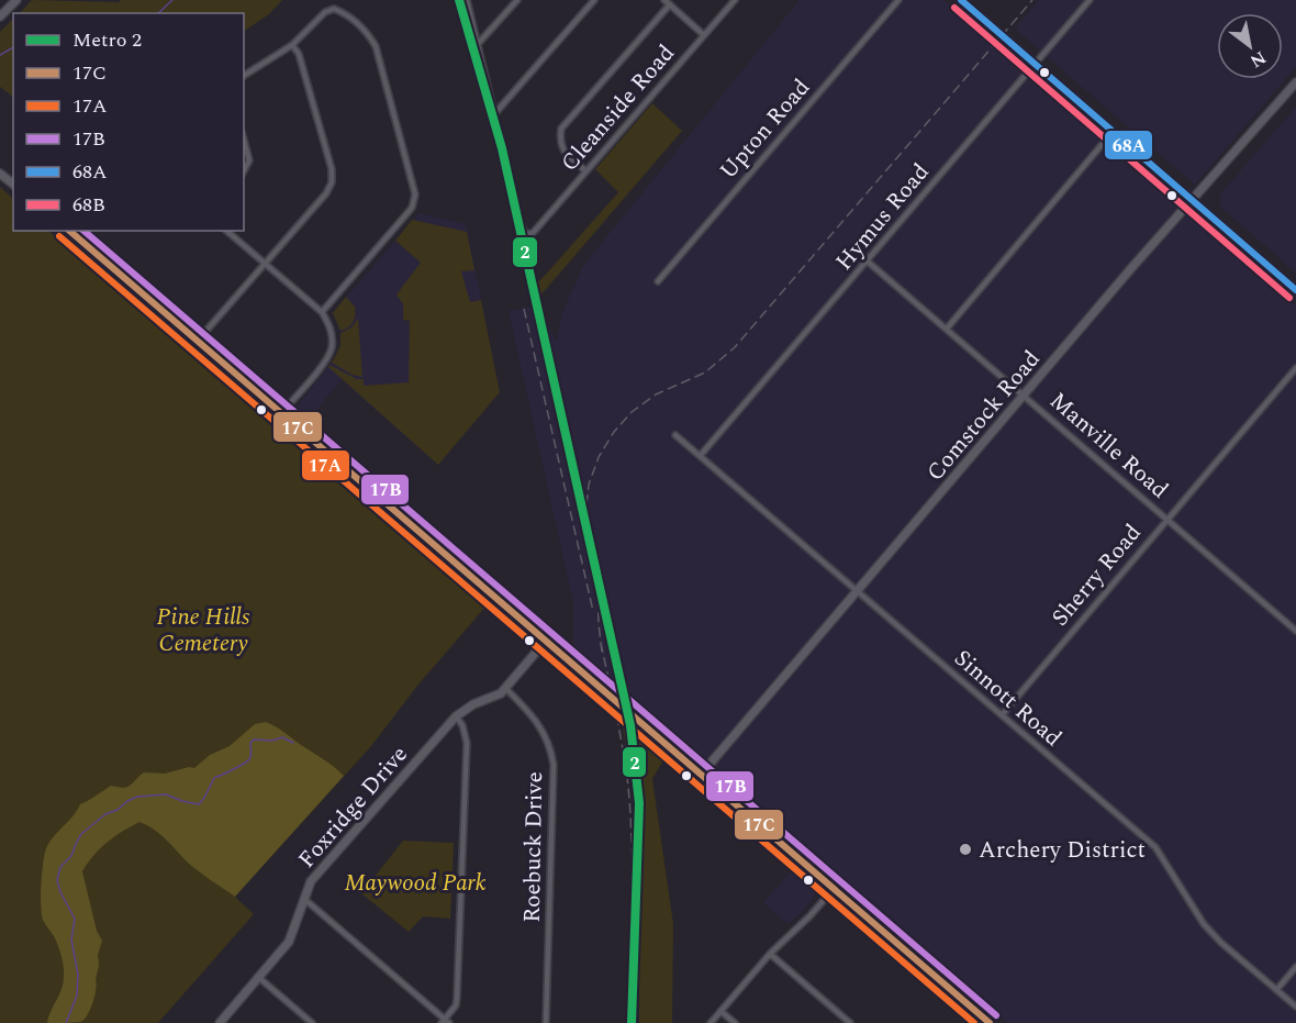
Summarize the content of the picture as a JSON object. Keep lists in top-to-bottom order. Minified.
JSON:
{"streets":{"main road":["Comstock Road","Foxridge Drive"],"street":["Cleanside Road","Upton Road","Hymus Road","Manville Road","Sherry Road","Sinnott Road","Roebuck Drive"]},"crossings":[["Hymus Road","Manville Road"],["Hymus Road","Sinnott Road"],["Comstock Road","Manville Road"],["Comstock Road","Sinnott Road"],["Manville Road","Sherry Road"],["Sherry Road","Sinnott Road"],["Foxridge Drive","Roebuck Drive"]],"parks":["Pine Hills Cemetery","Maywood Park"],"places":["Archery District"],"lines":["metro line 2","transit line 68A","transit line 68B","transit line 17C","transit line 17B","transit line 17A"],"legend":["Metro 2","17C","17A","17B","68A","68B"],"north":"bottom right"}
